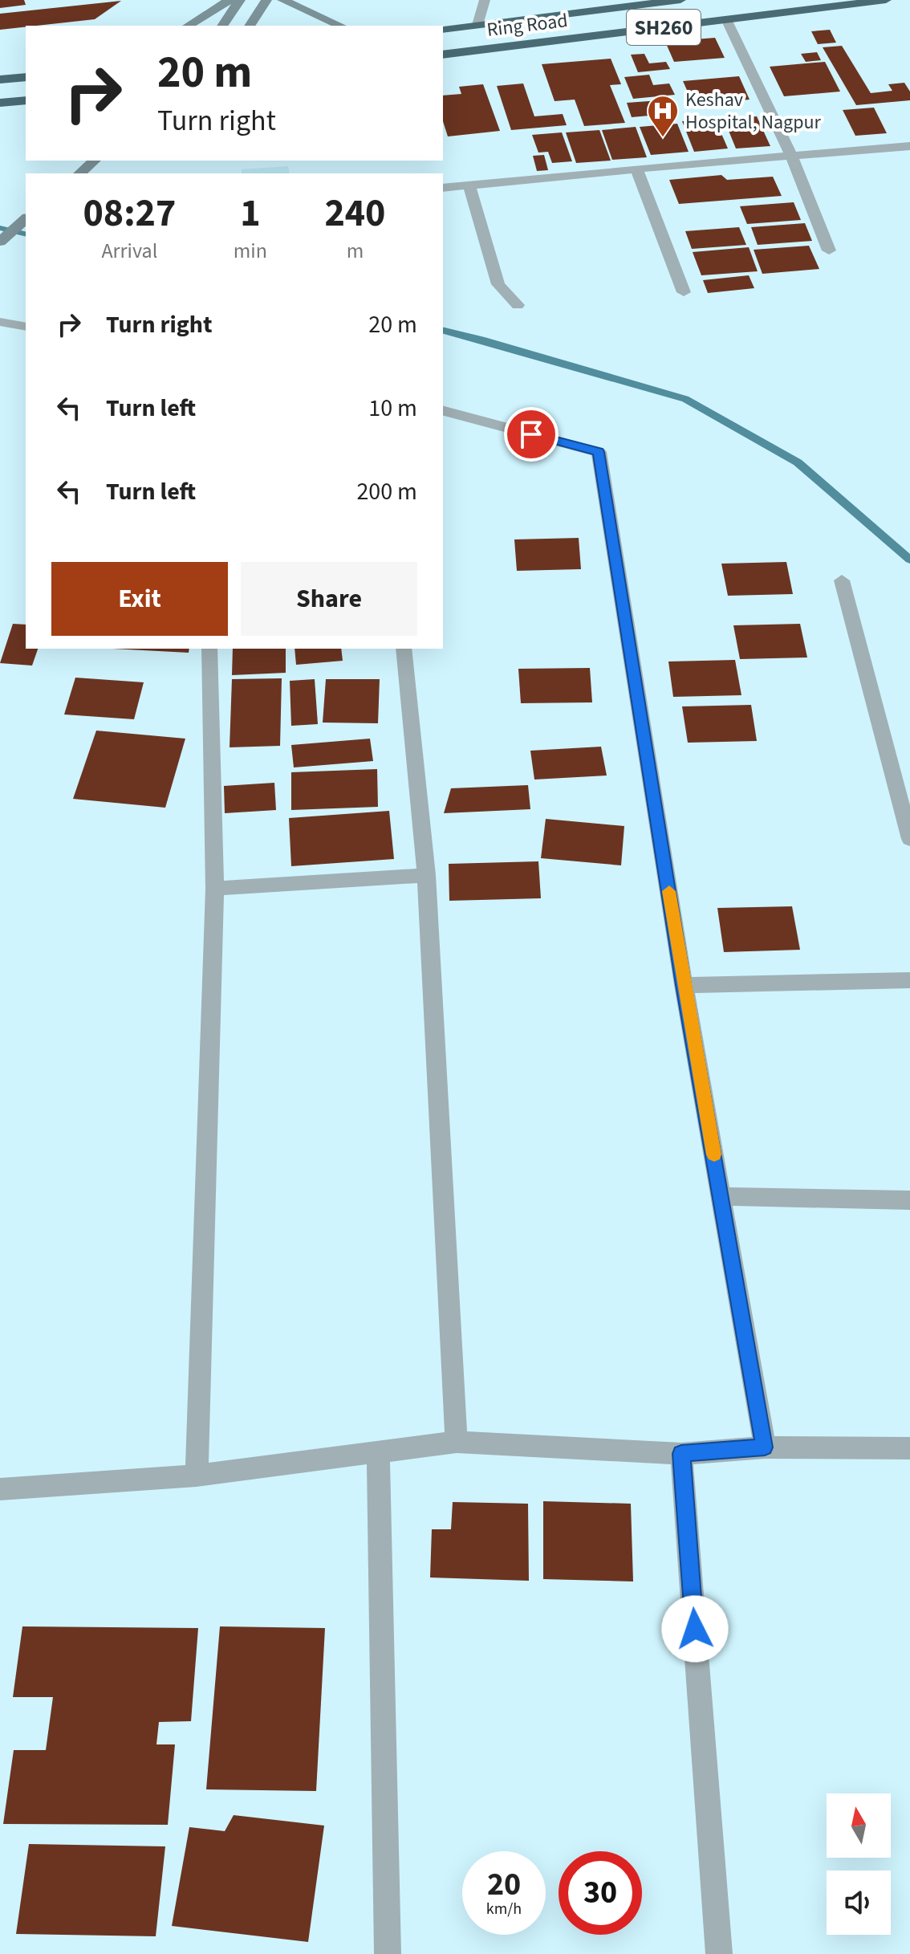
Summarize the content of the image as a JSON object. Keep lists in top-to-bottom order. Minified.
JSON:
{"streets":{"highway":["Ring Road","SH260"]},"places":{"hospital":["Keshav Hospital, Nagpur"]},"north":"top","page":{"turn":["20 m","Turn right"],"eta":["08:27","Arrival","1","min","240","m"],"list":[{"name":"Turn right","value":"20 m"},{"name":"Turn left","value":"10 m"},{"name":"Turn left","value":"200 m"}],"buttons":["Exit","Share"],"speed":"20 km/h","limit":"30"}}
